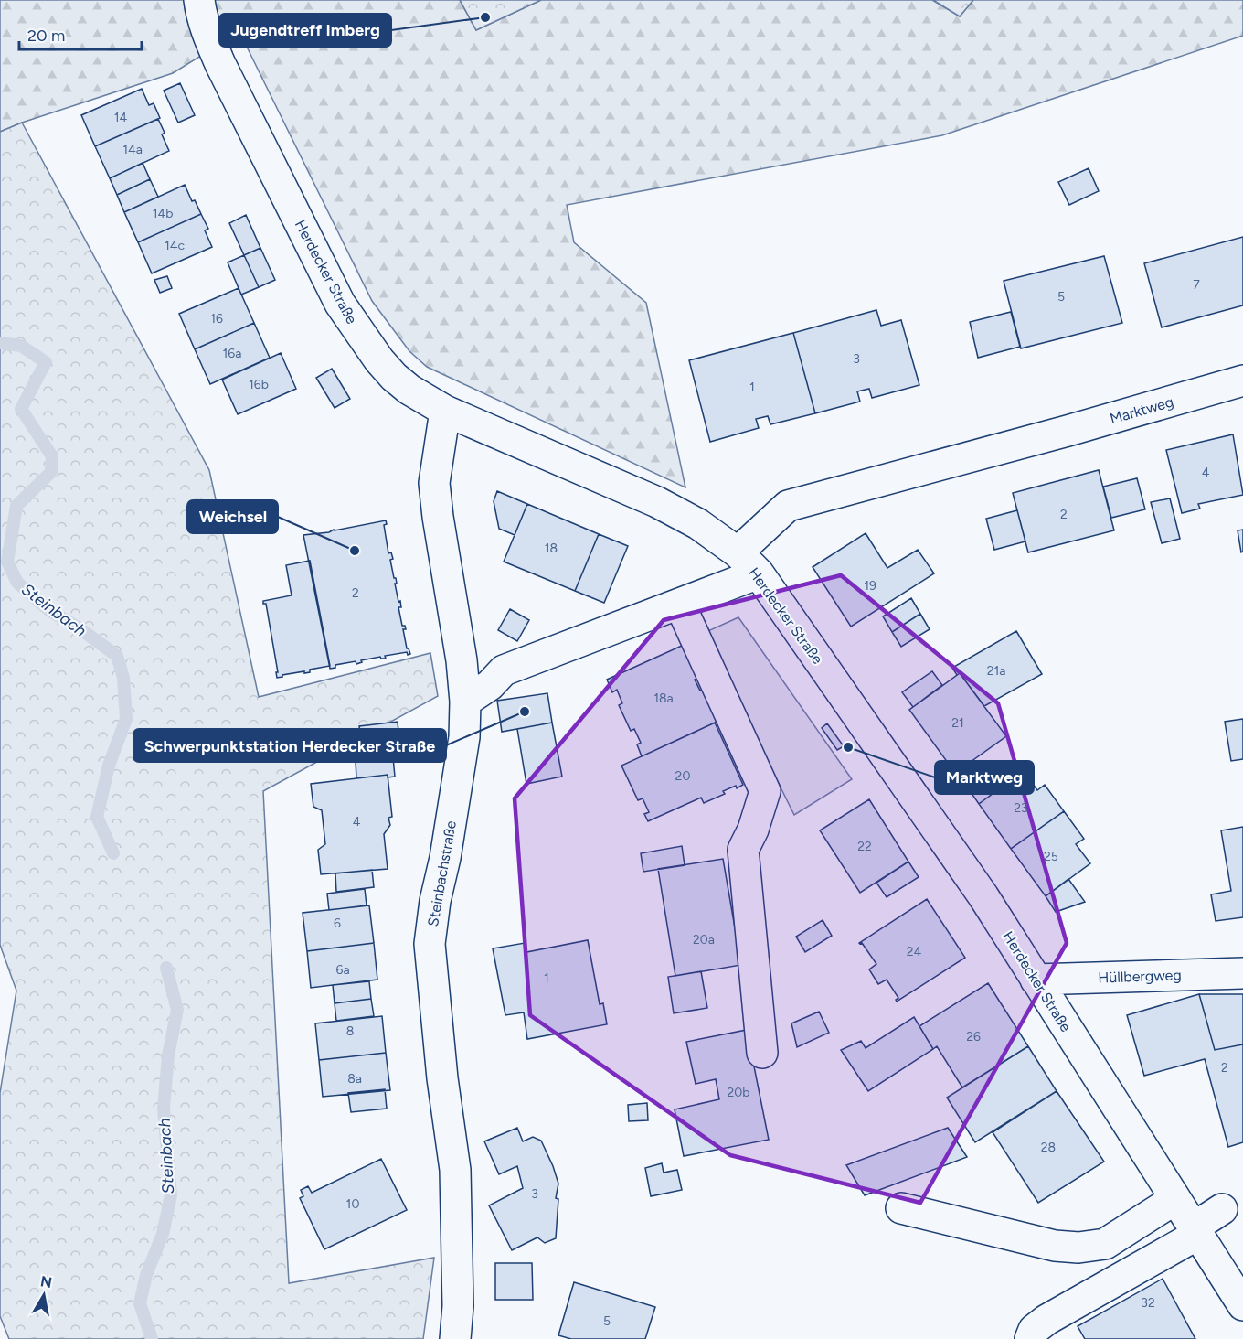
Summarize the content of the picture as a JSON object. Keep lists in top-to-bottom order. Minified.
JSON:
{"streets":{"street":["Herdecker Straße","Marktweg","Steinbachstraße","Hüllbergweg"]},"crossings":[["Herdecker Straße","Marktweg"],["Herdecker Straße","Steinbachstraße"],["Herdecker Straße","Hüllbergweg"]],"water":["Steinbach"],"places":["Jugendtreff Imberg","Weichsel","Schwerpunktstation Herdecker Straße","Marktweg"],"house_numbers":["14","14a","14b","14c","7","5","16","16a","3","16b","1","4","2","18","19","2","21a","18a","21","20","23","4","22","25","6","20a","24","6a","1","8","26","2","8a","20b","28","3","10","32","5"],"scale_bar":"20 m","north":"top"}
